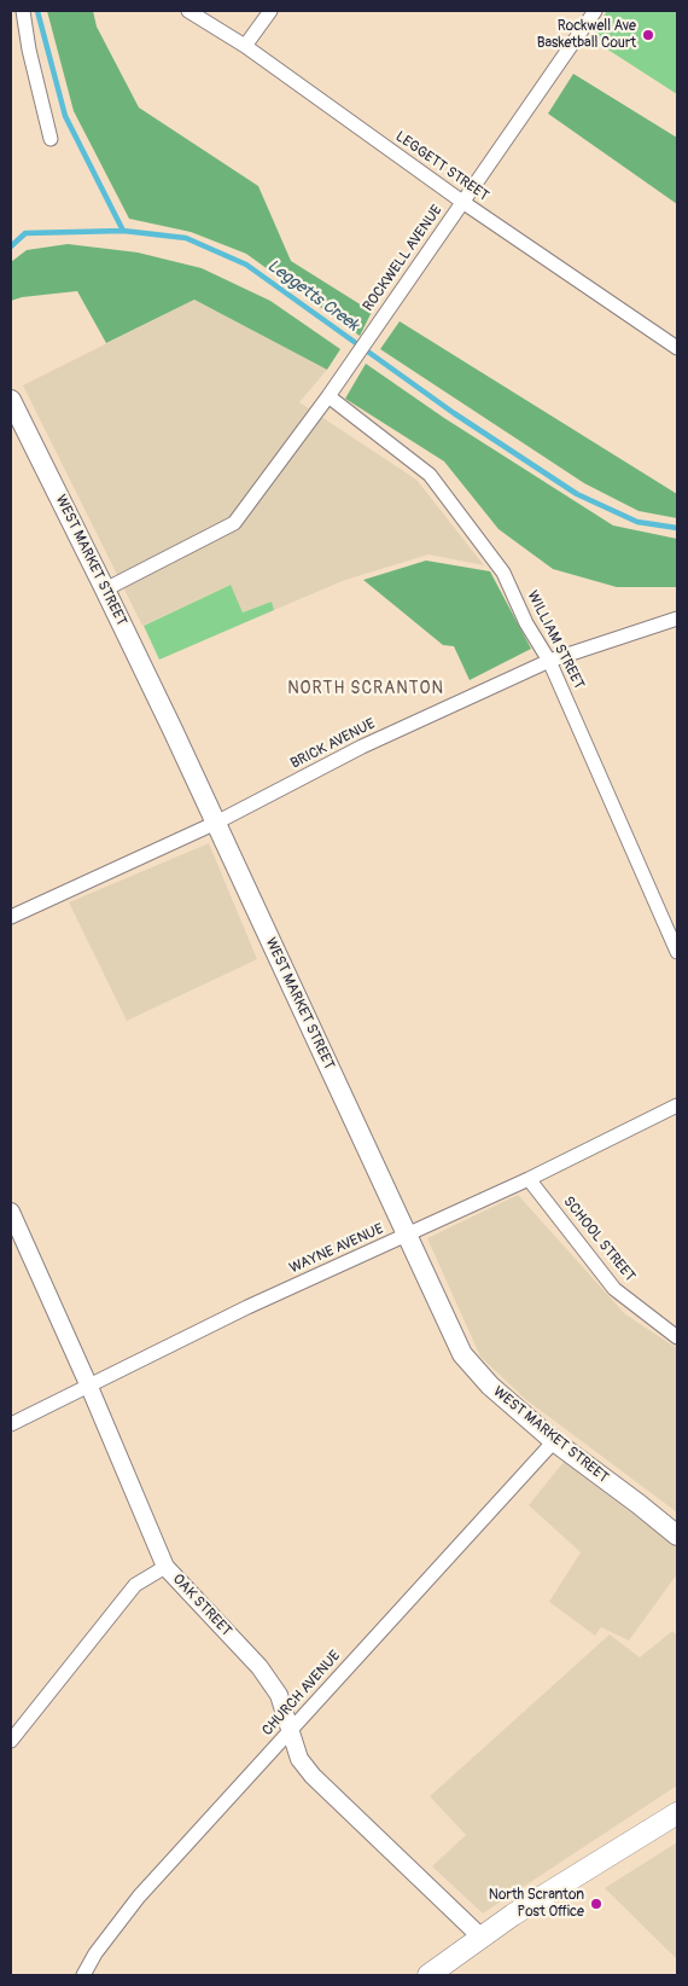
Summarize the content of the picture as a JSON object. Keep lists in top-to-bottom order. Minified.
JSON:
{"streets":{"main road":["WEST MARKET STREET"],"street":["LEGGETT STREET","ROCKWELL AVENUE","WILLIAM STREET","BRICK AVENUE","SCHOOL STREET","WAYNE AVENUE","OAK STREET","CHURCH AVENUE"]},"crossings":[["LEGGETT STREET","ROCKWELL AVENUE"],["ROCKWELL AVENUE","WEST MARKET STREET"],["ROCKWELL AVENUE","WILLIAM STREET"],["WEST MARKET STREET","BRICK AVENUE"],["WEST MARKET STREET","WAYNE AVENUE"],["WEST MARKET STREET","CHURCH AVENUE"],["WILLIAM STREET","BRICK AVENUE"],["SCHOOL STREET","WAYNE AVENUE"],["WAYNE AVENUE","OAK STREET"],["OAK STREET","CHURCH AVENUE"]],"districts":["NORTH SCRANTON"],"water":["Leggetts Creek"],"places":["Rockwell Ave Basketball Court","North Scranton Post Office"]}
